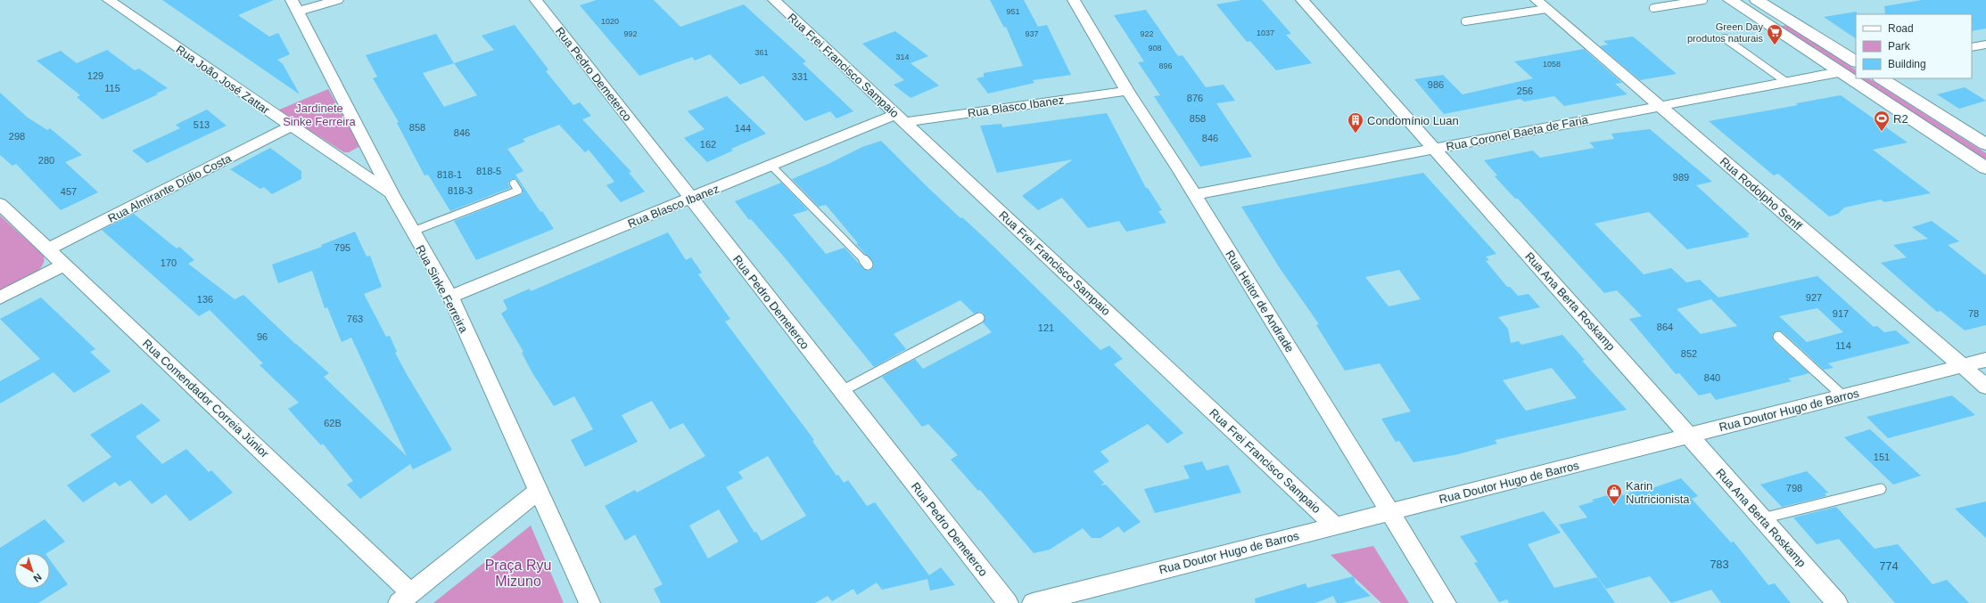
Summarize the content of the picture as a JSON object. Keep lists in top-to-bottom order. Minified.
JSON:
{"streets":{"street":["Rua Frei Francisco Sampaio","Rua Pedro Demeterco","Rua João José Zattar","Rua Blasco Ibanez","Rua Coronel Baeta de Faria","Rua Almirante Dídio Costa","Rua Rodolpho Senff","Rua Sinke Ferreira","Rua Heitor de Andrade","Rua Ana Berta Roskamp","Rua Comendador Correia Júnior","Rua Doutor Hugo de Barros"]},"crossings":[["Rua Frei Francisco Sampaio","Rua Blasco Ibanez"],["Rua Frei Francisco Sampaio","Rua Doutor Hugo de Barros"],["Rua Pedro Demeterco","Rua Blasco Ibanez"],["Rua João José Zattar","Rua Almirante Dídio Costa"],["Rua João José Zattar","Rua Sinke Ferreira"],["Rua Blasco Ibanez","Rua Sinke Ferreira"],["Rua Blasco Ibanez","Rua Heitor de Andrade"],["Rua Coronel Baeta de Faria","Rua Rodolpho Senff"],["Rua Coronel Baeta de Faria","Rua Heitor de Andrade"],["Rua Coronel Baeta de Faria","Rua Ana Berta Roskamp"],["Rua Almirante Dídio Costa","Rua Comendador Correia Júnior"],["Rua Rodolpho Senff","Rua Doutor Hugo de Barros"],["Rua Heitor de Andrade","Rua Doutor Hugo de Barros"],["Rua Ana Berta Roskamp","Rua Doutor Hugo de Barros"]],"parks":["Jardinete Sinke Ferreira","Praça Ryu Mizuno"],"places":{"supermarket":["Green Day produtos naturais"],"sports":["R2"],"building":["Condomínio Luan"],"shop":["Karin Nutricionista"]},"house_numbers":["951","1020","1037","992","937","922","908","361","314","1058","896","129","331","986","115","256","876","858","513","858","144","846","298","846","162","280","818-5","818-1","989","818-3","457","795","170","927","136","917","78","763","864","121","96","114","852","840","62B","151","798","783","774"],"legend":["Road","Park","Building"],"north":"bottom right"}
